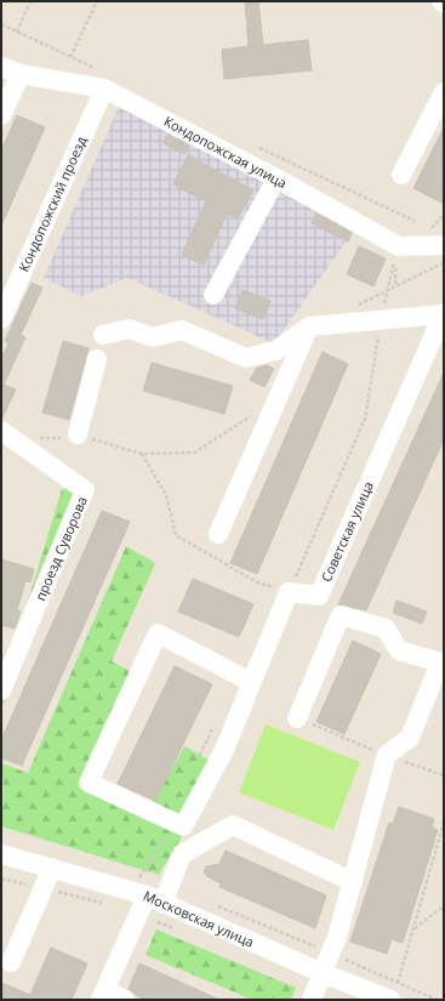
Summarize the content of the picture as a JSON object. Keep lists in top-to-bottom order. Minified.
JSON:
{"streets":{"street":["Кондопожская улица","Кондопожский проезд","Советская улица","проезд Суворова","Московская улица"]},"crossings":[["Кондопожская улица","Кондопожский проезд"]]}
